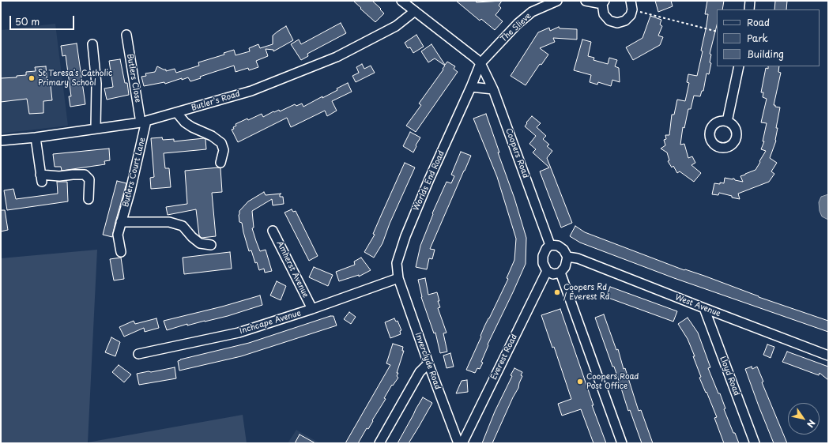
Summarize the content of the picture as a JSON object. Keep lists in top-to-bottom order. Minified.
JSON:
{"streets":{"street":["The Slieve","Butlers Close","Butler's Road","Coopers Road","Butlers Court Lane","Worlds End Road","Amherst Avenue","West Avenue","Inchcape Avenue","Everest Road","Inverclyde Road","Lloyd Road"]},"crossings":[["The Slieve","Coopers Road"],["The Slieve","Worlds End Road"],["Butlers Close","Butler's Road"],["Butlers Close","Butlers Court Lane"],["Butler's Road","Butlers Court Lane"],["Coopers Road","Worlds End Road"],["Coopers Road","West Avenue"],["Coopers Road","Everest Road"],["Worlds End Road","Inchcape Avenue"],["Worlds End Road","Inverclyde Road"],["Amherst Avenue","Inchcape Avenue"],["West Avenue","Everest Road"],["West Avenue","Lloyd Road"],["Inchcape Avenue","Inverclyde Road"]],"places":["St Teresa's Catholic Primary School","Coopers Rd / Everest Rd","Coopers Road Post Office"],"legend":["Road","Park","Building"],"scale_bar":"50 m","north":"bottom right"}
